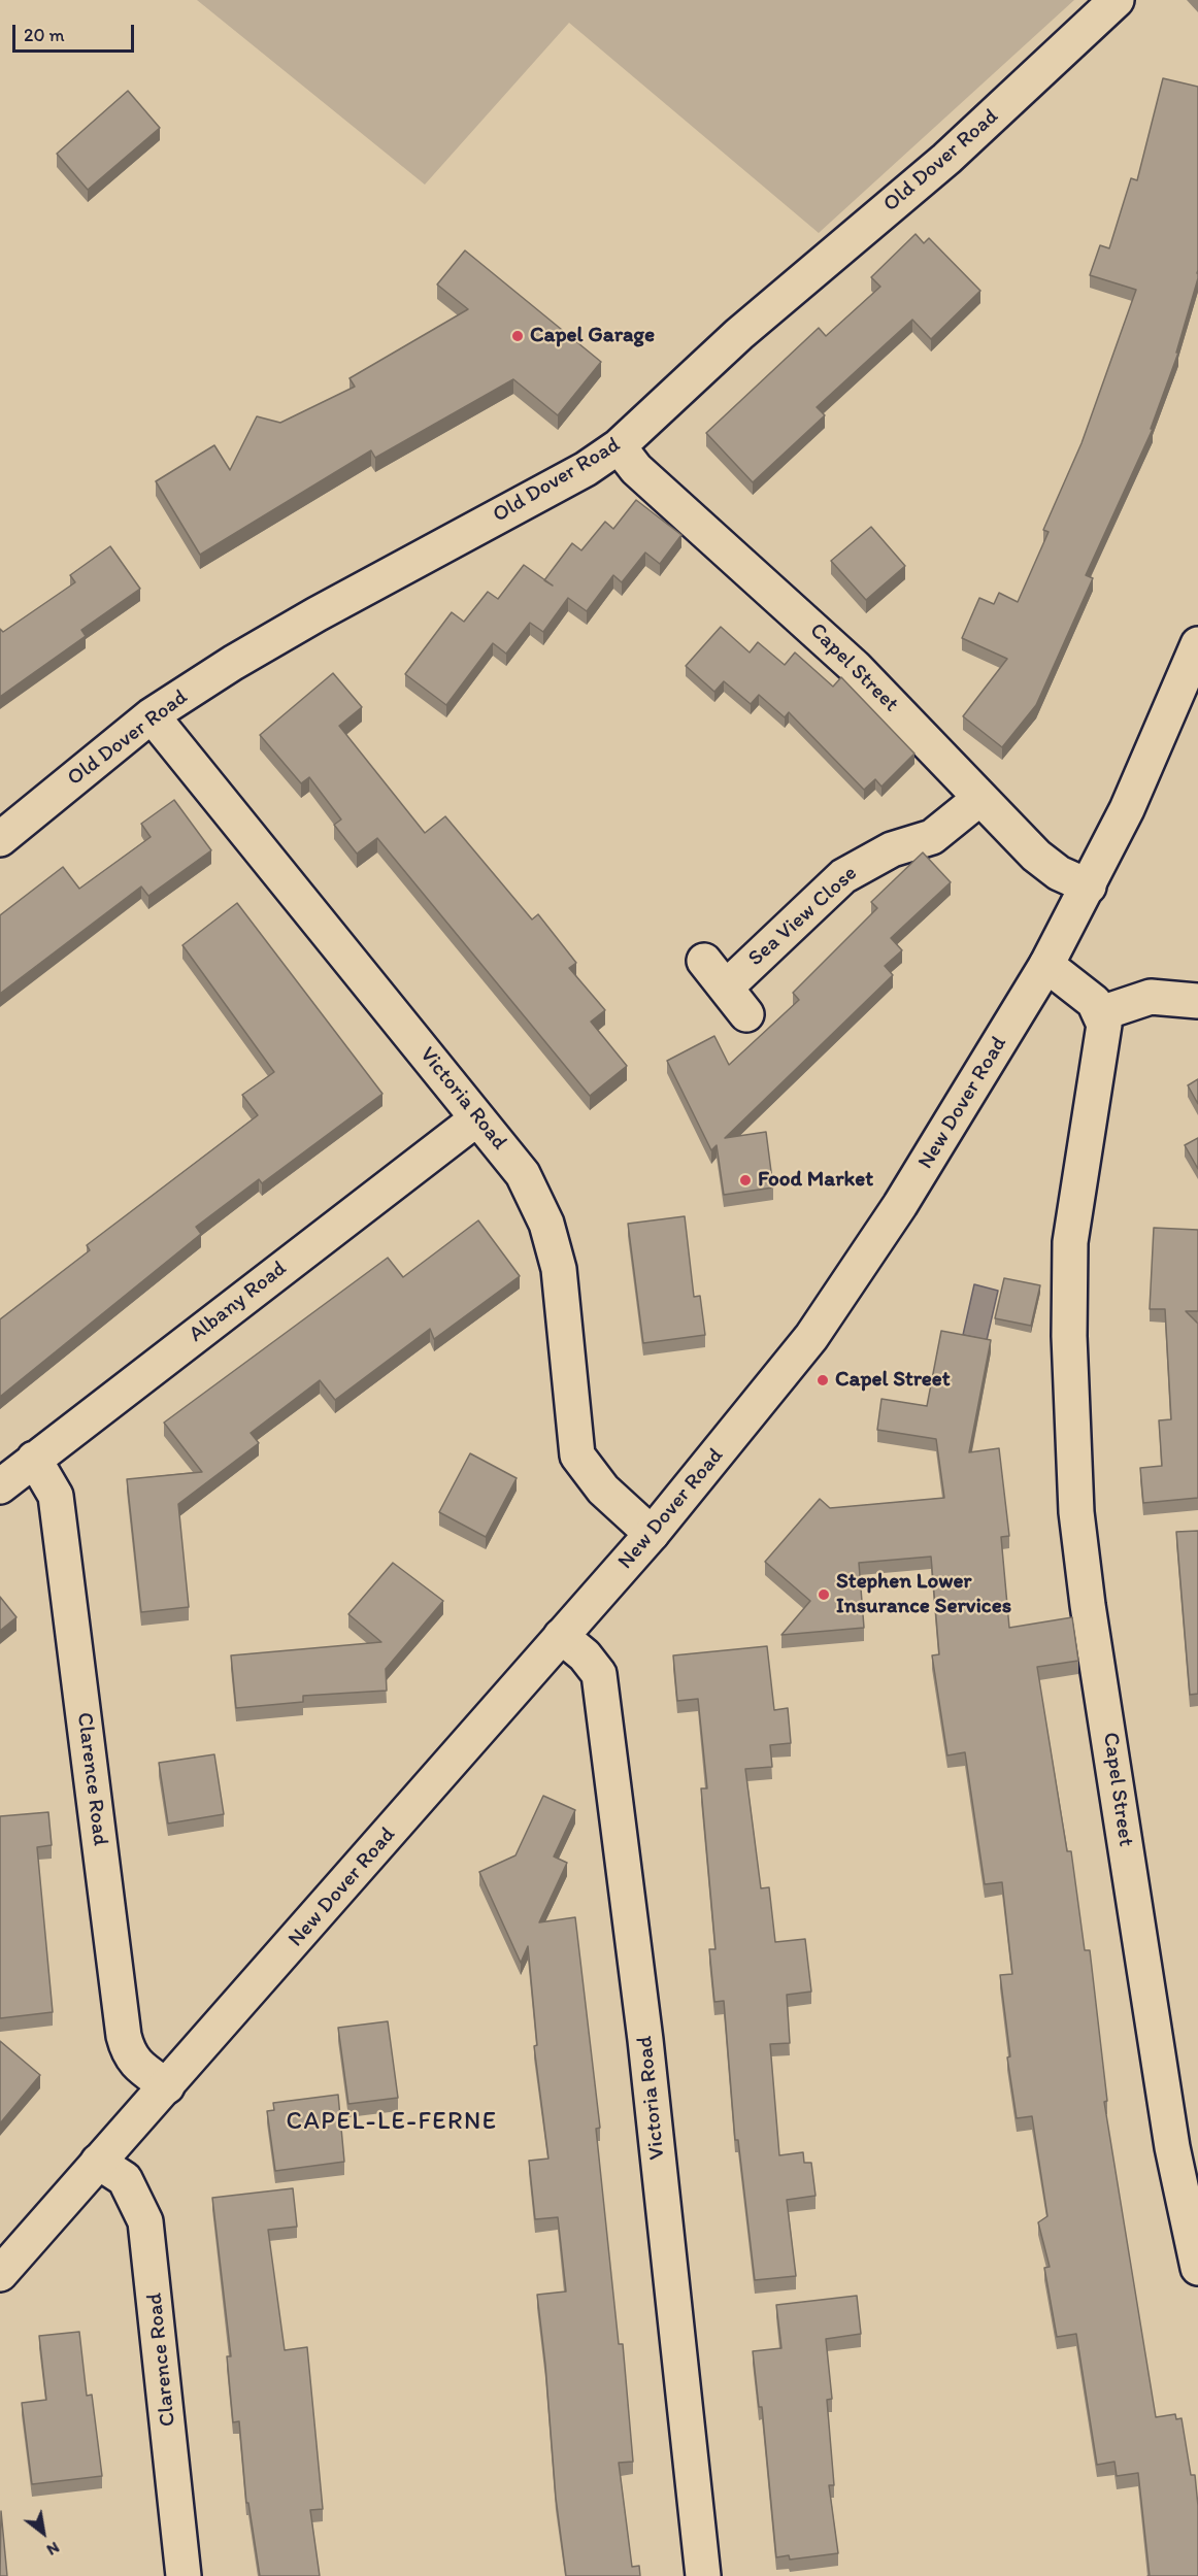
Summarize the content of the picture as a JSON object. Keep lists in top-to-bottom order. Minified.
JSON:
{"streets":{"street":["Old Dover Road","Capel Street","Sea View Close","Victoria Road","New Dover Road","Albany Road","Clarence Road"]},"crossings":[["Old Dover Road","Capel Street"],["Old Dover Road","Victoria Road"],["Capel Street","Sea View Close"],["Capel Street","New Dover Road"],["Victoria Road","New Dover Road"],["Victoria Road","Albany Road"],["New Dover Road","Clarence Road"],["Albany Road","Clarence Road"]],"districts":["CAPEL-LE-FERNE"],"places":["Capel Garage","Food Market","Capel Street","Stephen Lower Insurance Services"],"scale_bar":"20 m","north":"bottom right"}
